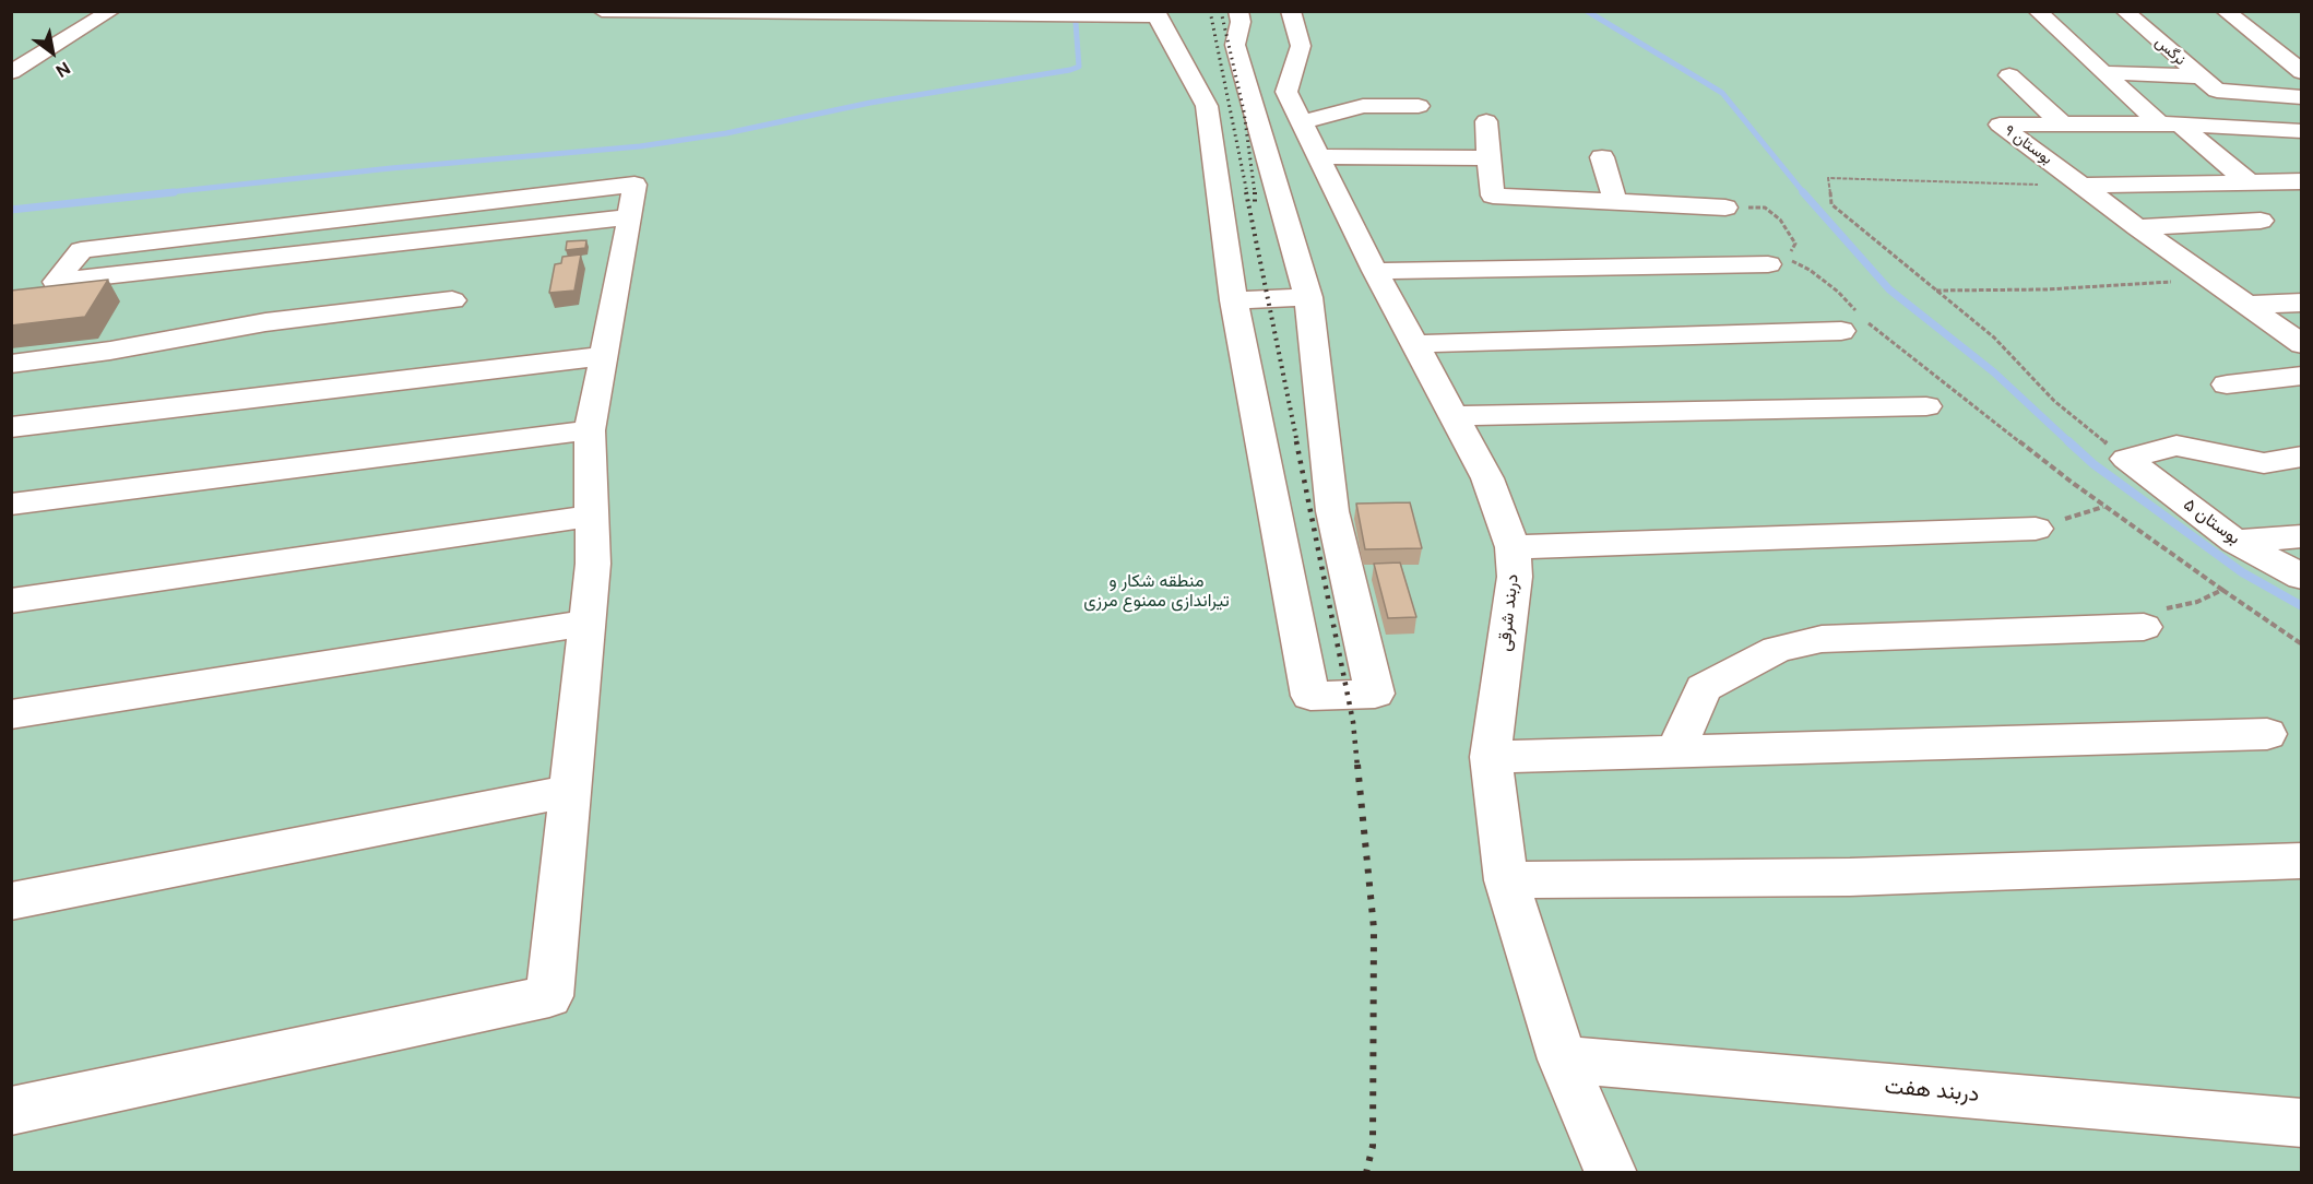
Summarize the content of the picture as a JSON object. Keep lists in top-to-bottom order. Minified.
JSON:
{"streets":{"street":["نرگس","بوستان ۹","بوستان ۵","دربند شرقی","دربند هفت"]},"crossings":[["دربند شرقی","دربند هفت"]],"parks":["منطقه شکار و تیراندازی ممنوع مرزی"],"north":"bottom right"}
